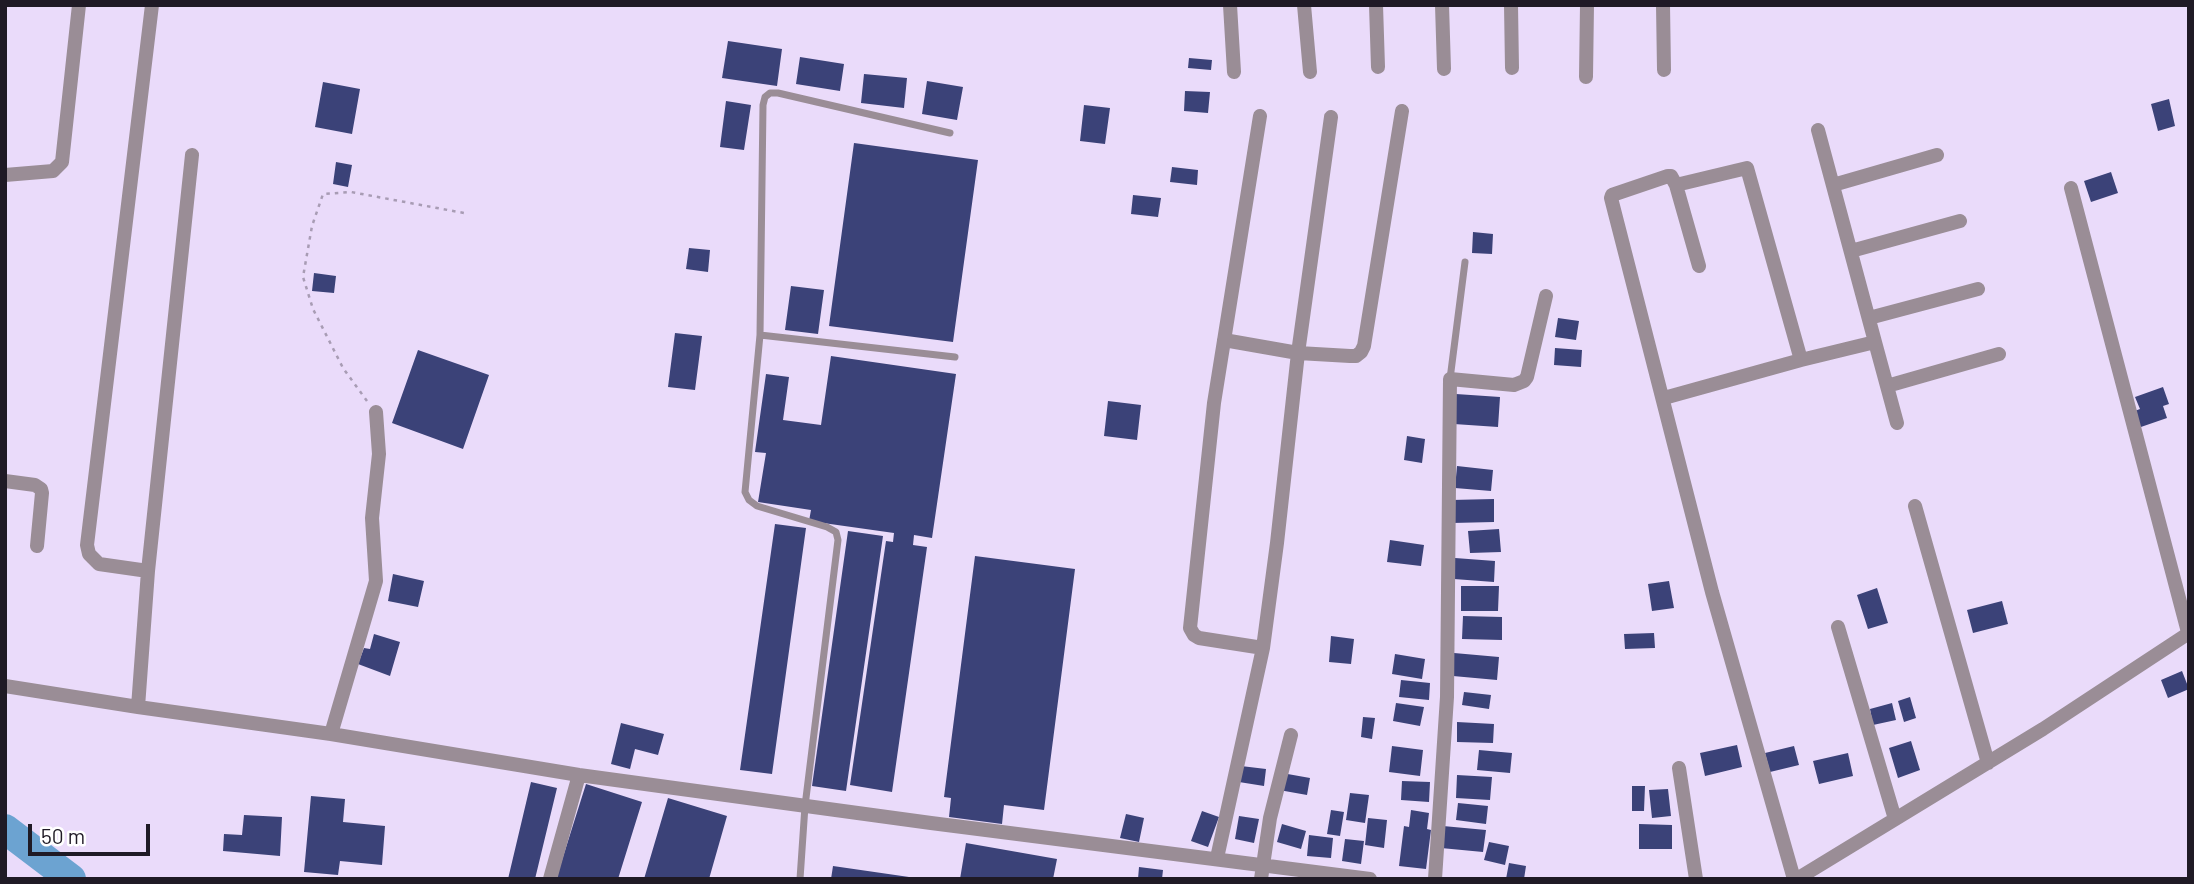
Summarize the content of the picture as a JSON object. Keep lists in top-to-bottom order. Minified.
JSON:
{"scale_bar":"50 m"}
